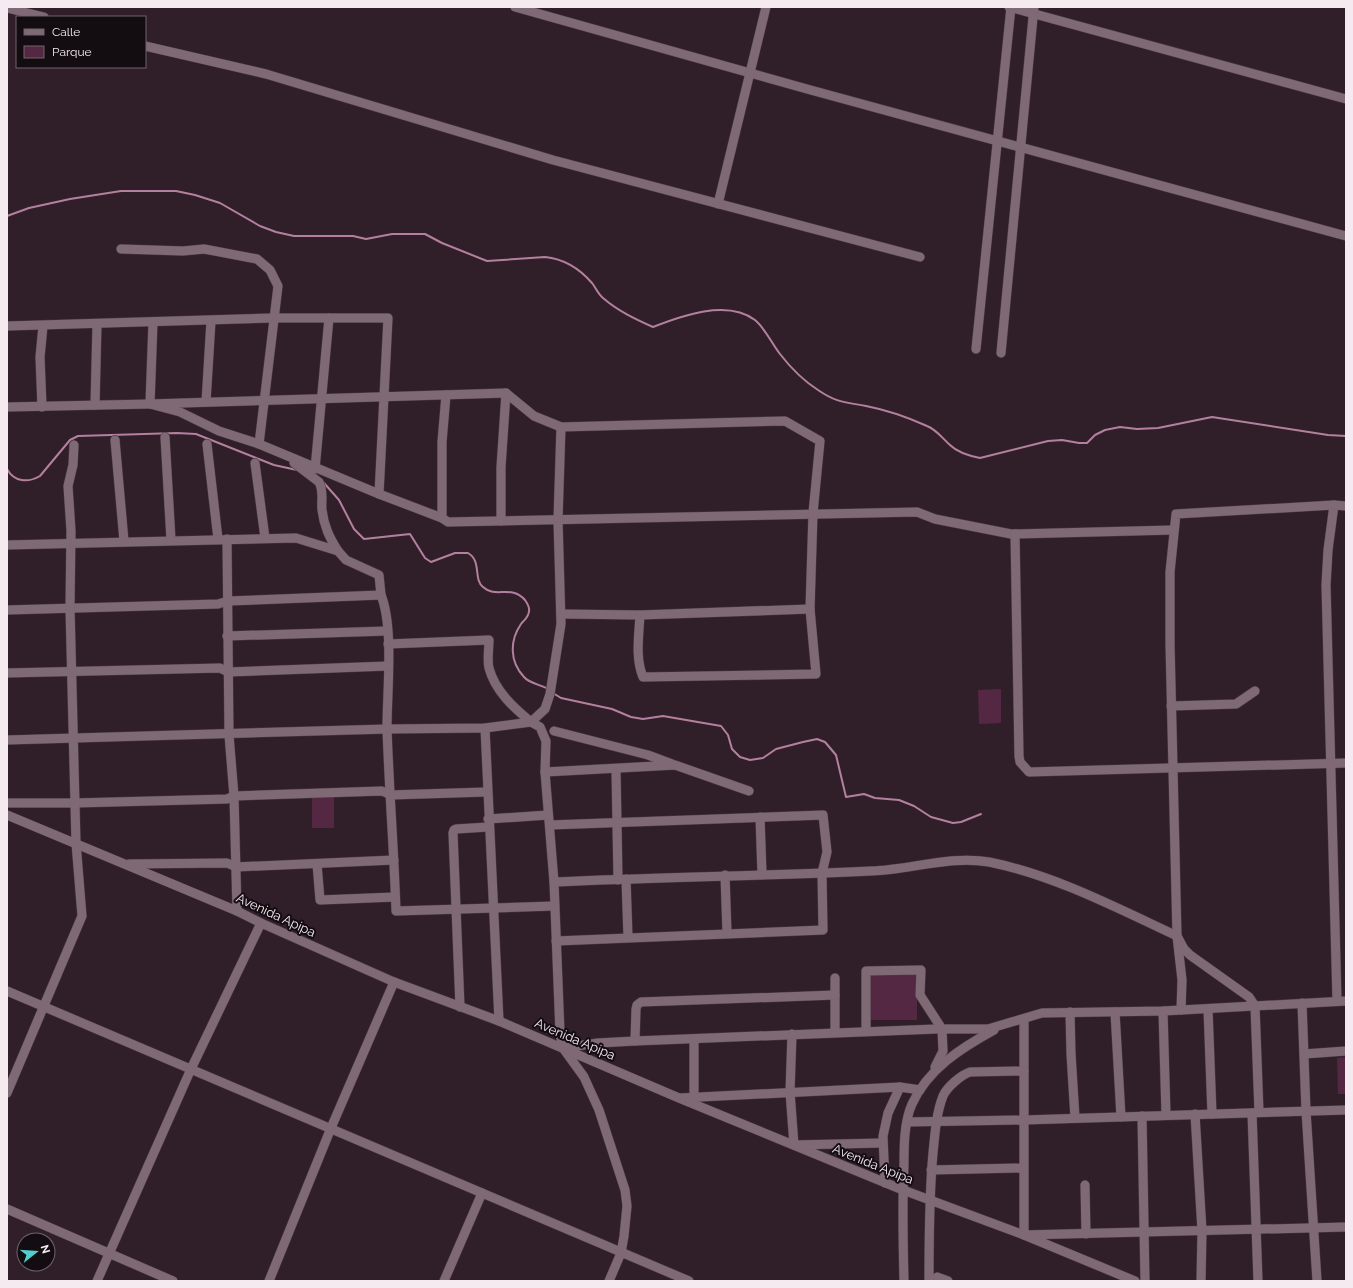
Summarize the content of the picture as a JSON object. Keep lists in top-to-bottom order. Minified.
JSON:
{"streets":{"street":["Avenida Apipa"]},"legend":["Calle","Parque"],"north":"right"}
